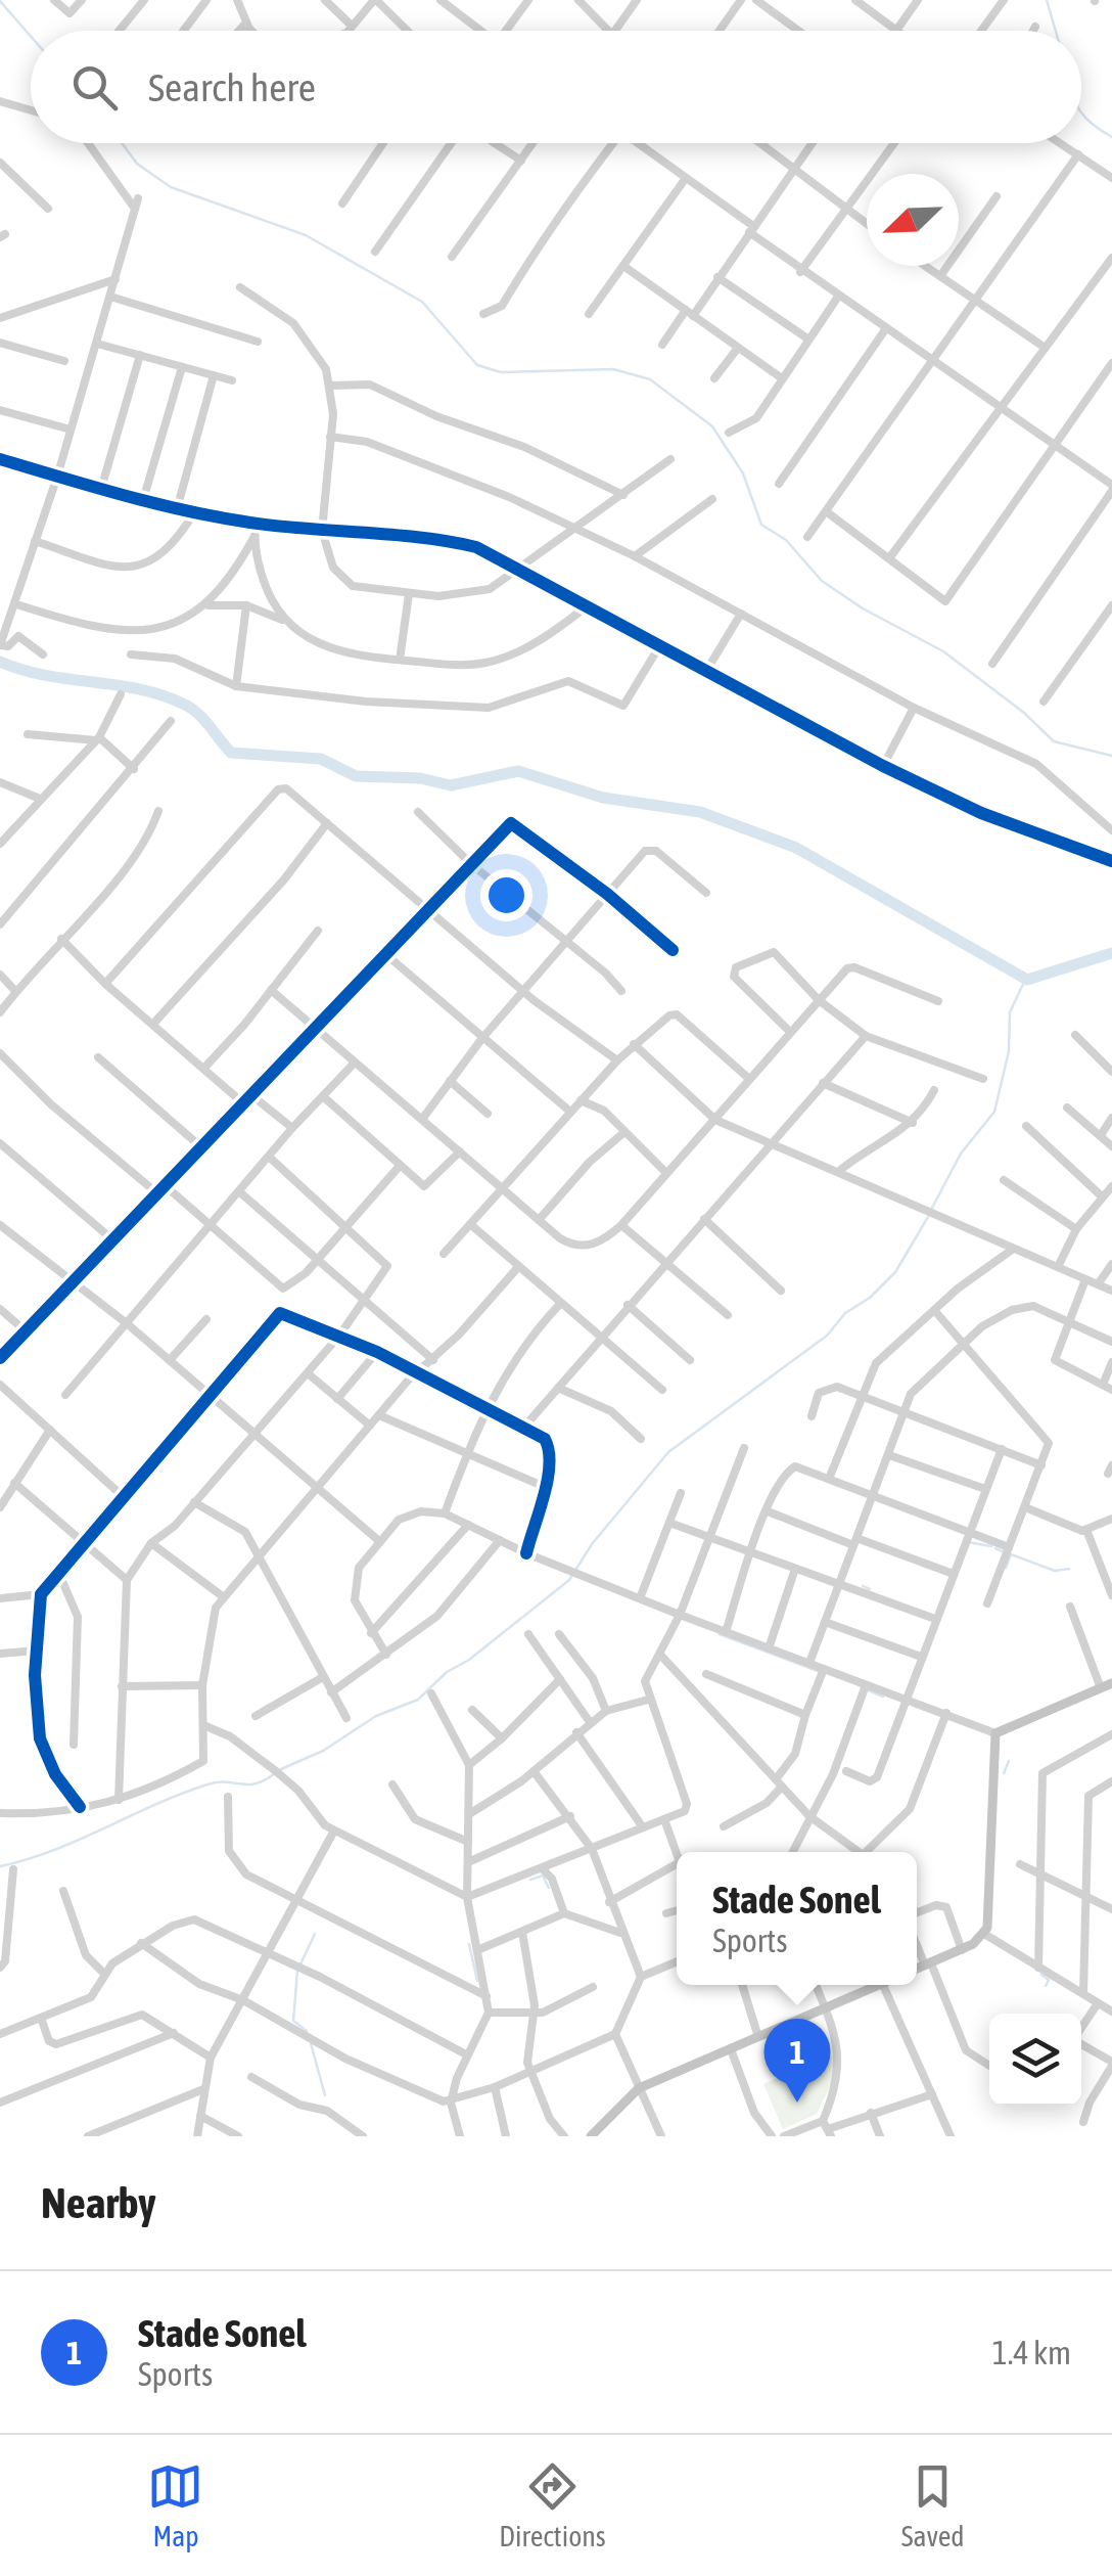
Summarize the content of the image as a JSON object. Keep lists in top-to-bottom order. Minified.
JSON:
{"north":"bottom left","page":{"search":"Search here","popup":["Stade Sonel","Sports"],"pins":"1","heading":"Nearby","list":[{"mark":"1","name":"Stade Sonel","note":"Sports","value":"1.4 km"}],"nav":["Map","Directions","Saved"]}}
